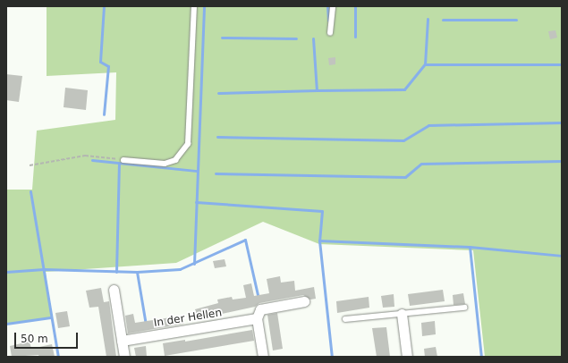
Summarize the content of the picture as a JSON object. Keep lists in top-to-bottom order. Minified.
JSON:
{"streets":{"street":["In der Hellen"]},"scale_bar":"50 m"}
